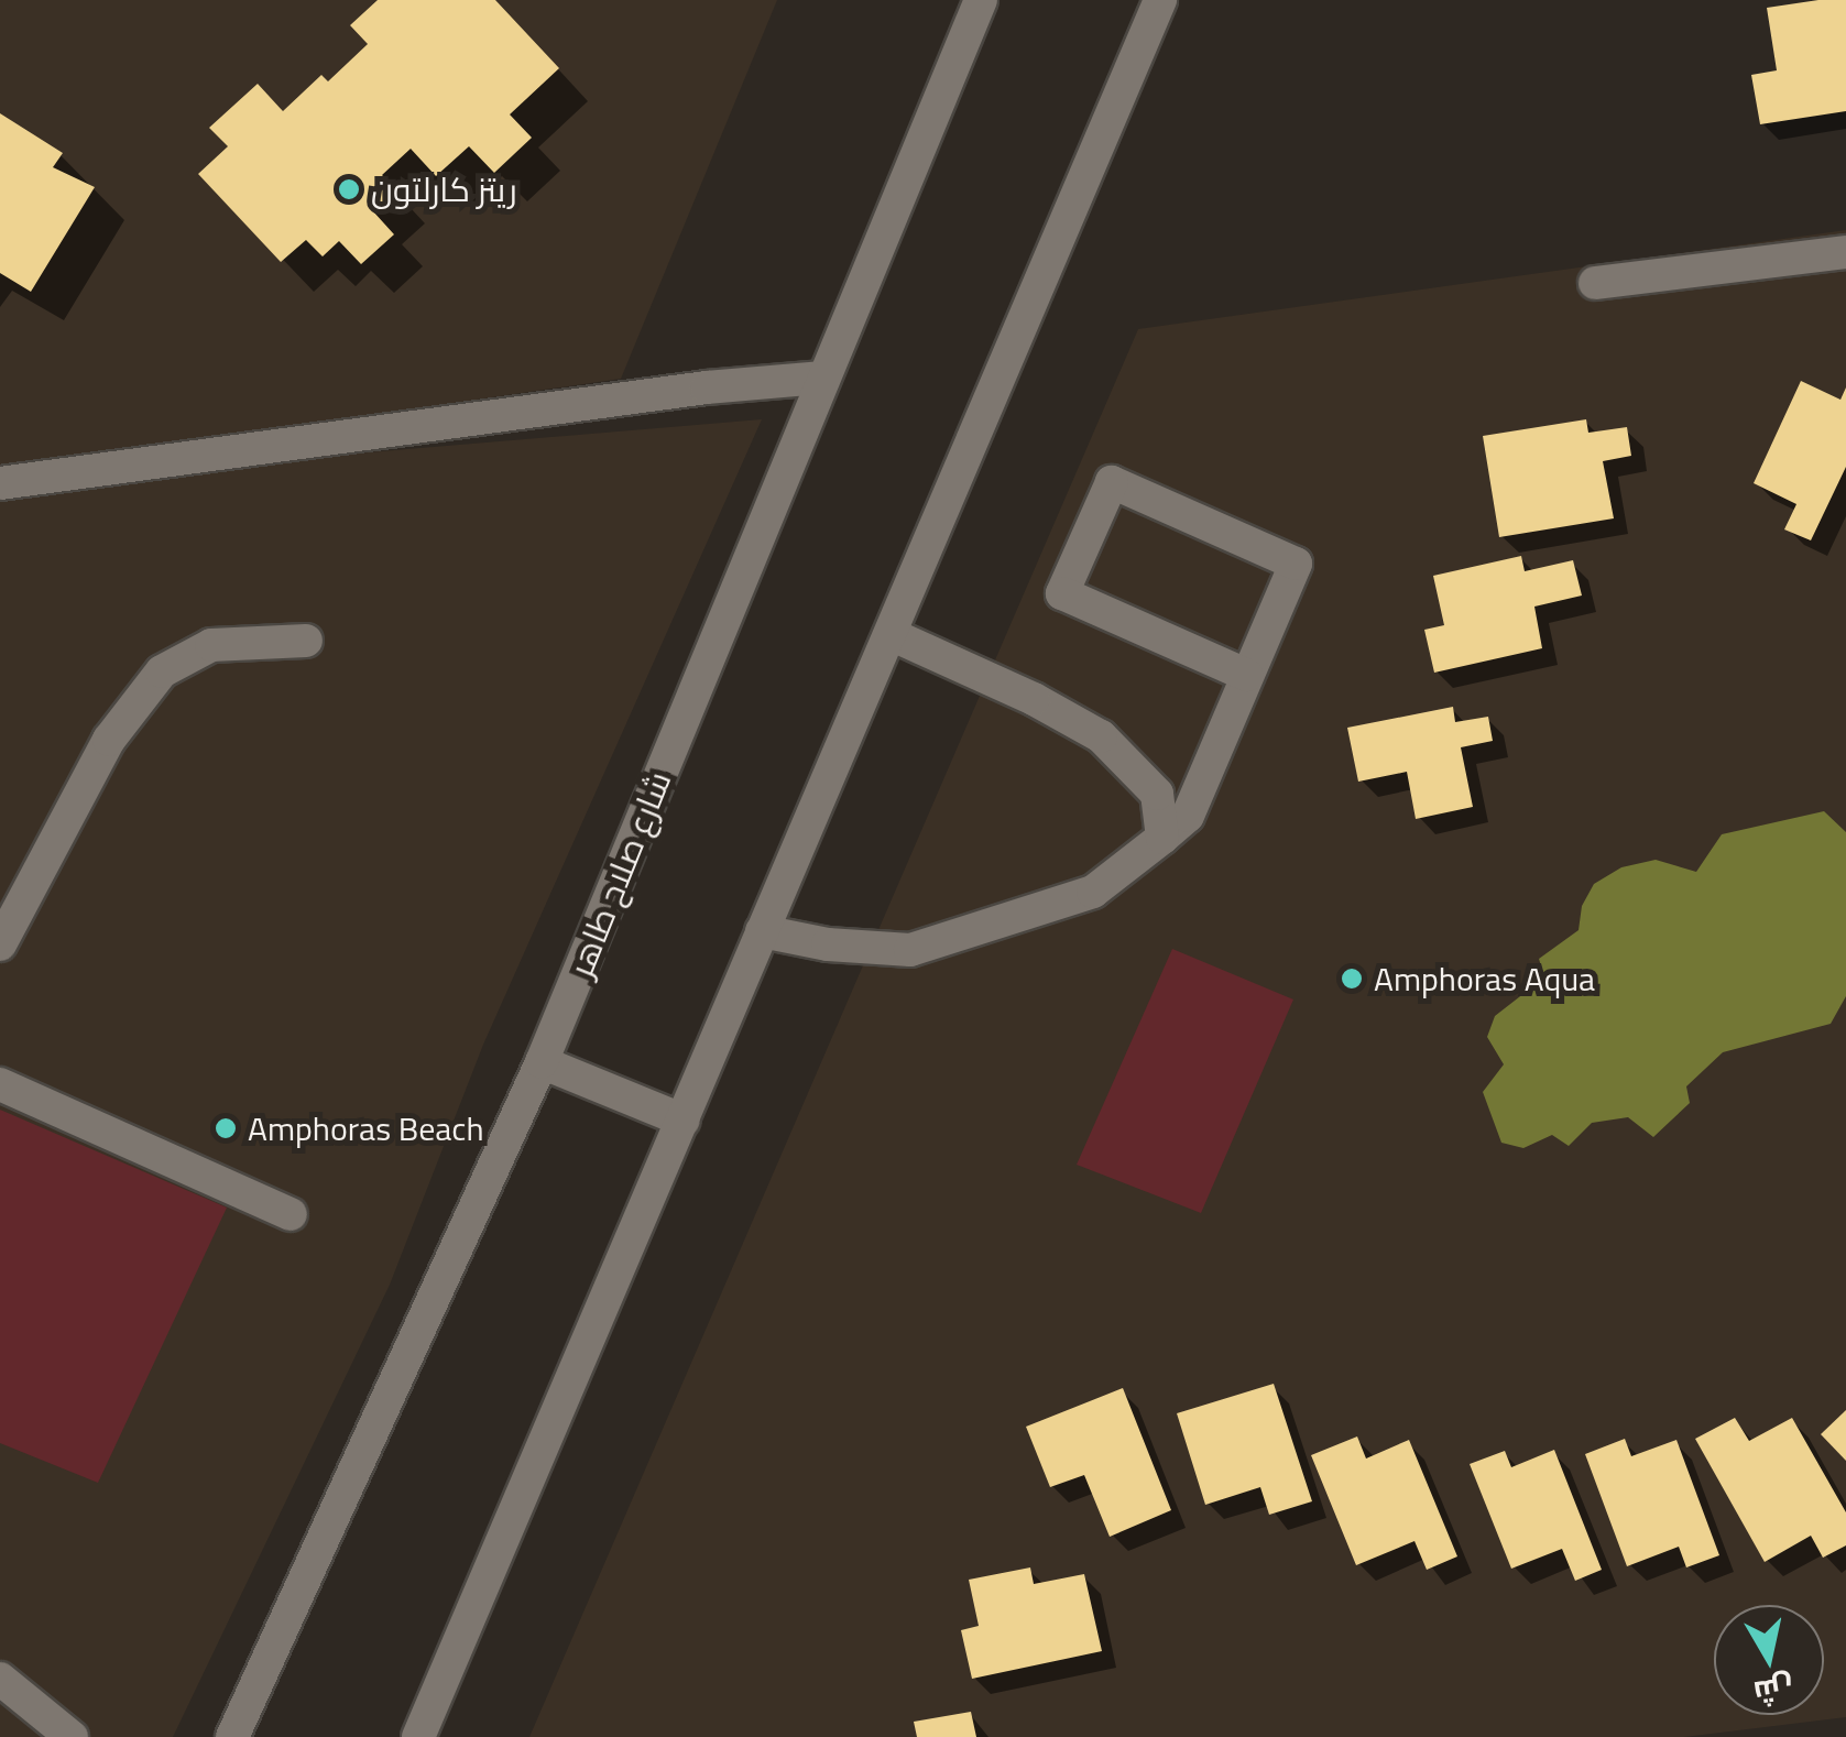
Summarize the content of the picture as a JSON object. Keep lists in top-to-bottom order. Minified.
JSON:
{"streets":{"street":["شارع صلاح طاهر"]},"places":["ريتز كارلتون","Amphoras Aqua","Amphoras Beach"],"north":"bottom"}
